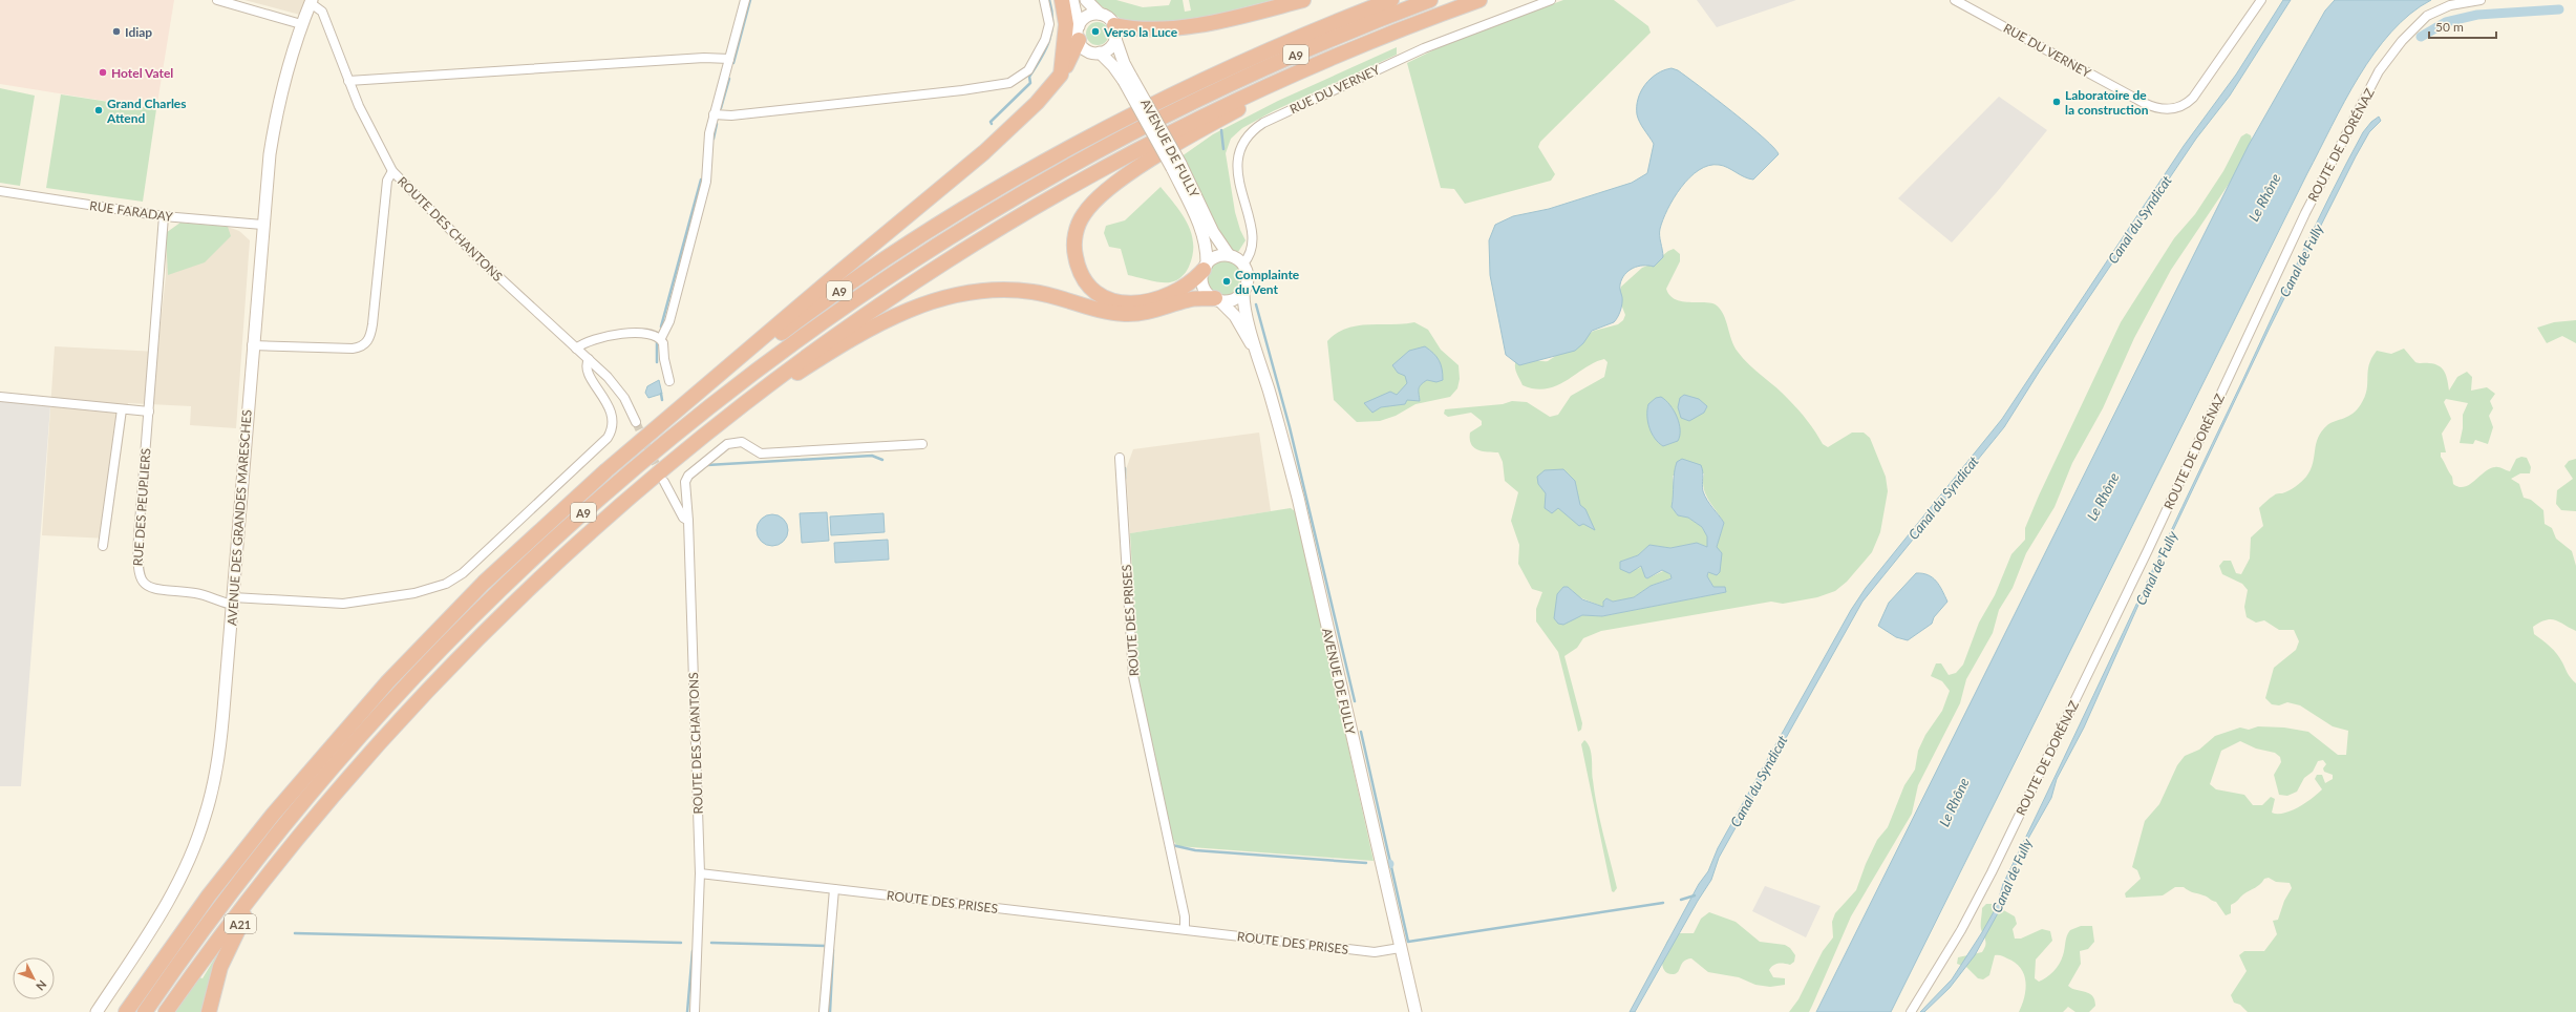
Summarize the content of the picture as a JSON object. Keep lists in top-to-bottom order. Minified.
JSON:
{"streets":{"highway":["A9","A21"],"main road":["AVENUE DE FULLY","AVENUE DES GRANDES MARESCHES"],"street":["RUE DU VERNEY","ROUTE DE DORÉNAZ","RUE FARADAY","ROUTE DES CHANTONS","RUE DES PEUPLIERS","ROUTE DES PRISES"]},"crossings":[["RUE DU VERNEY","AVENUE DE FULLY"],["AVENUE DE FULLY","ROUTE DES PRISES"],["RUE FARADAY","RUE DES PEUPLIERS"],["RUE FARADAY","AVENUE DES GRANDES MARESCHES"],["ROUTE DES CHANTONS","RUE DES PEUPLIERS"],["ROUTE DES CHANTONS","AVENUE DES GRANDES MARESCHES"],["ROUTE DES CHANTONS","ROUTE DES PRISES"],["RUE DES PEUPLIERS","AVENUE DES GRANDES MARESCHES"]],"water":["Le Rhône","Canal du Syndicat","Canal de Fully"],"places":["Idiap","Verso la Luce","Hotel Vatel","Laboratoire de la construction","Grand Charles Attend","Complainte du Vent"],"scale_bar":"50 m","north":"bottom right"}
